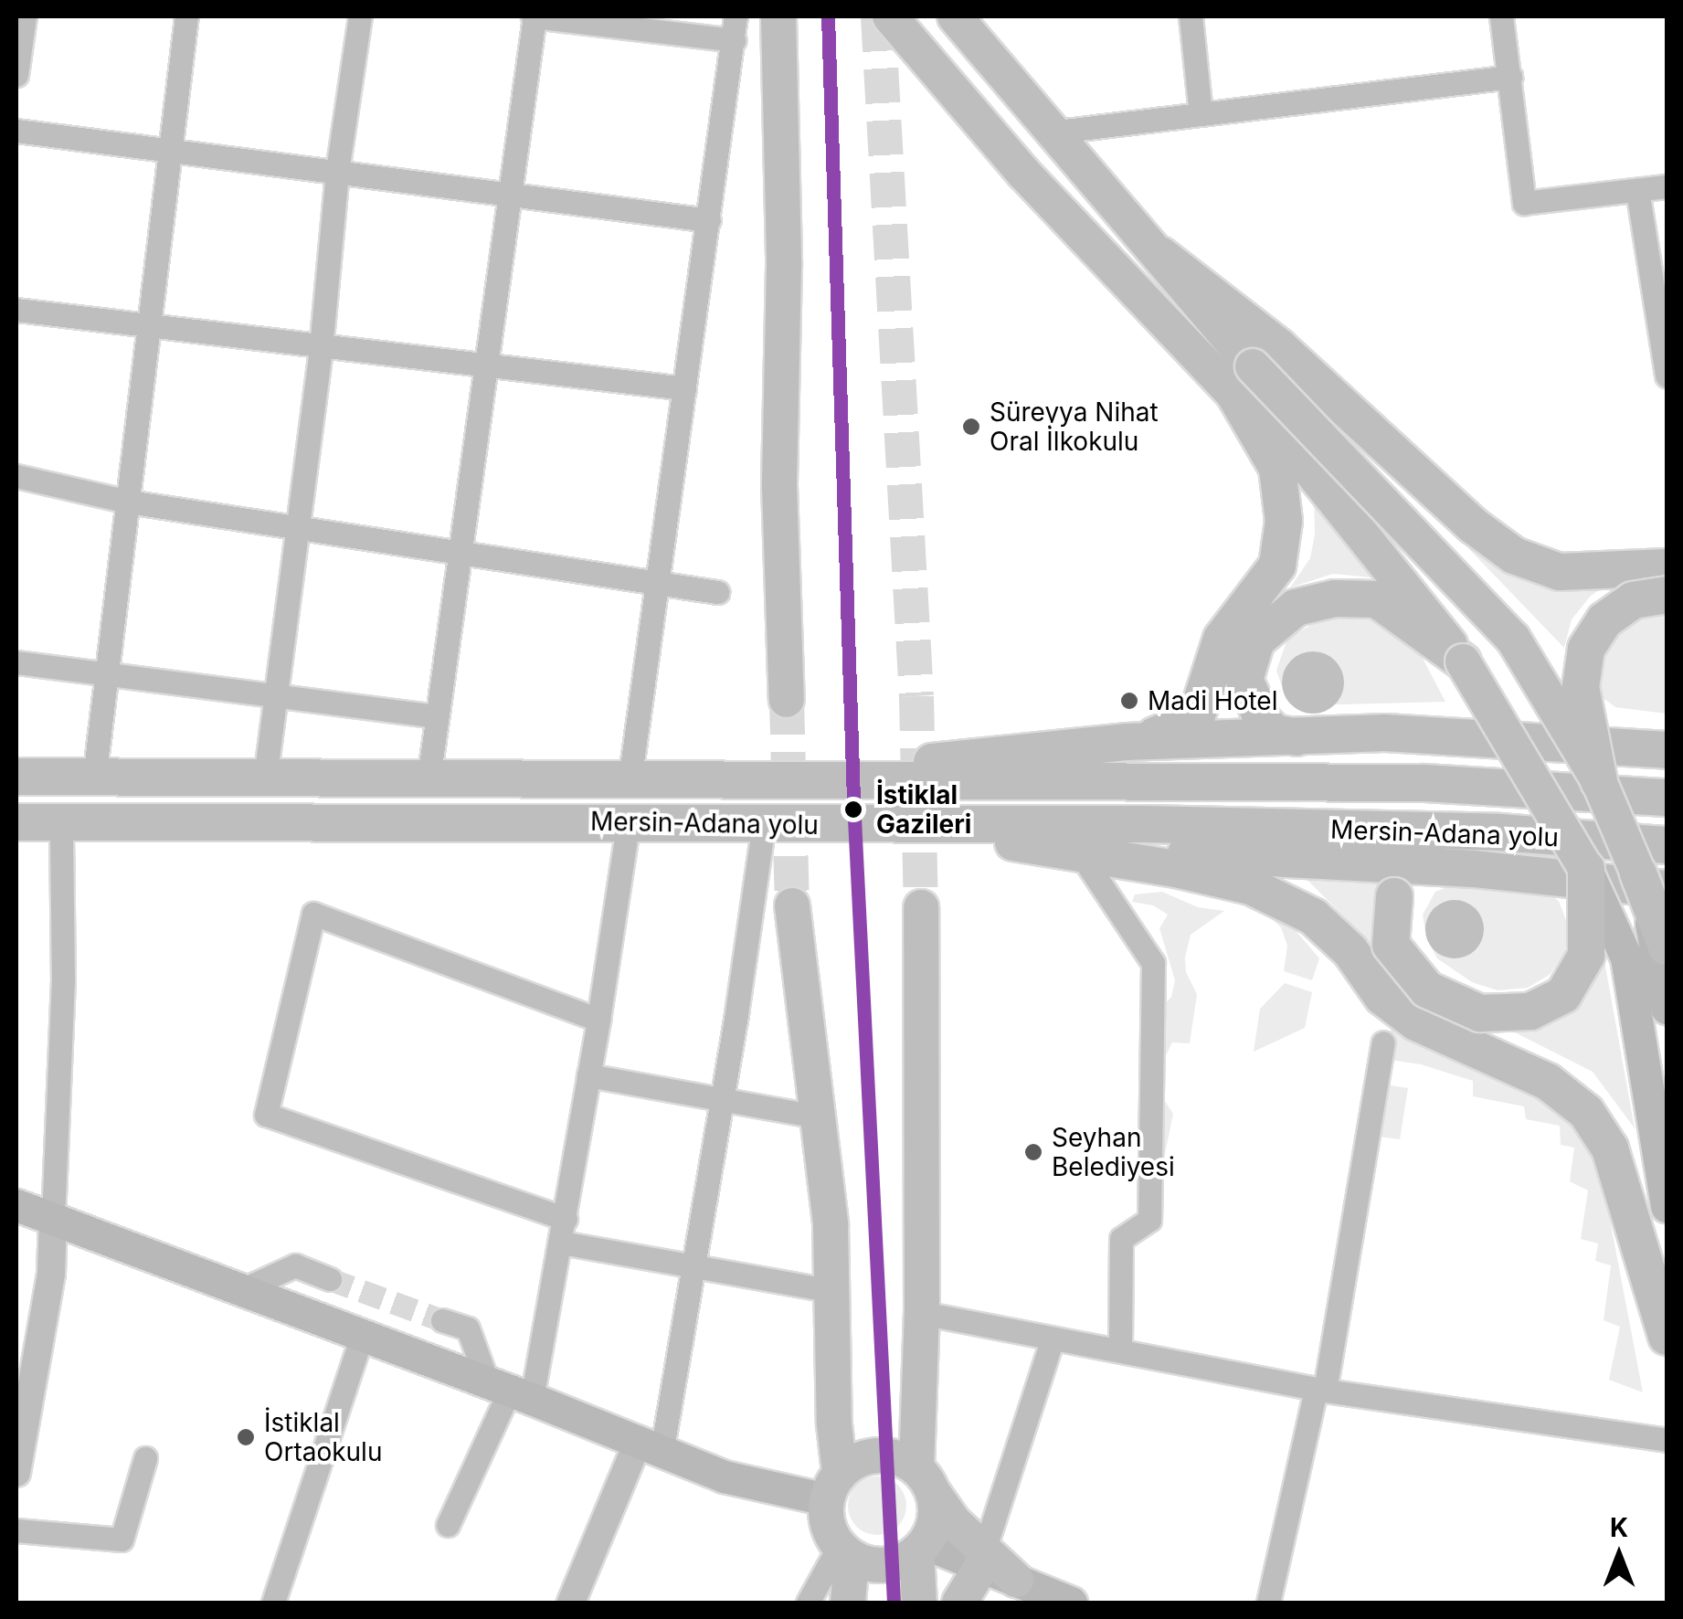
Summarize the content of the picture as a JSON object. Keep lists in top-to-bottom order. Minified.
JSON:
{"streets":{"highway":["Mersin-Adana yolu"]},"places":["Süreyya Nihat Oral İlkokulu","Madi Hotel","İstiklal Gazileri","Seyhan Belediyesi","İstiklal Ortaokulu"],"north":"top"}
